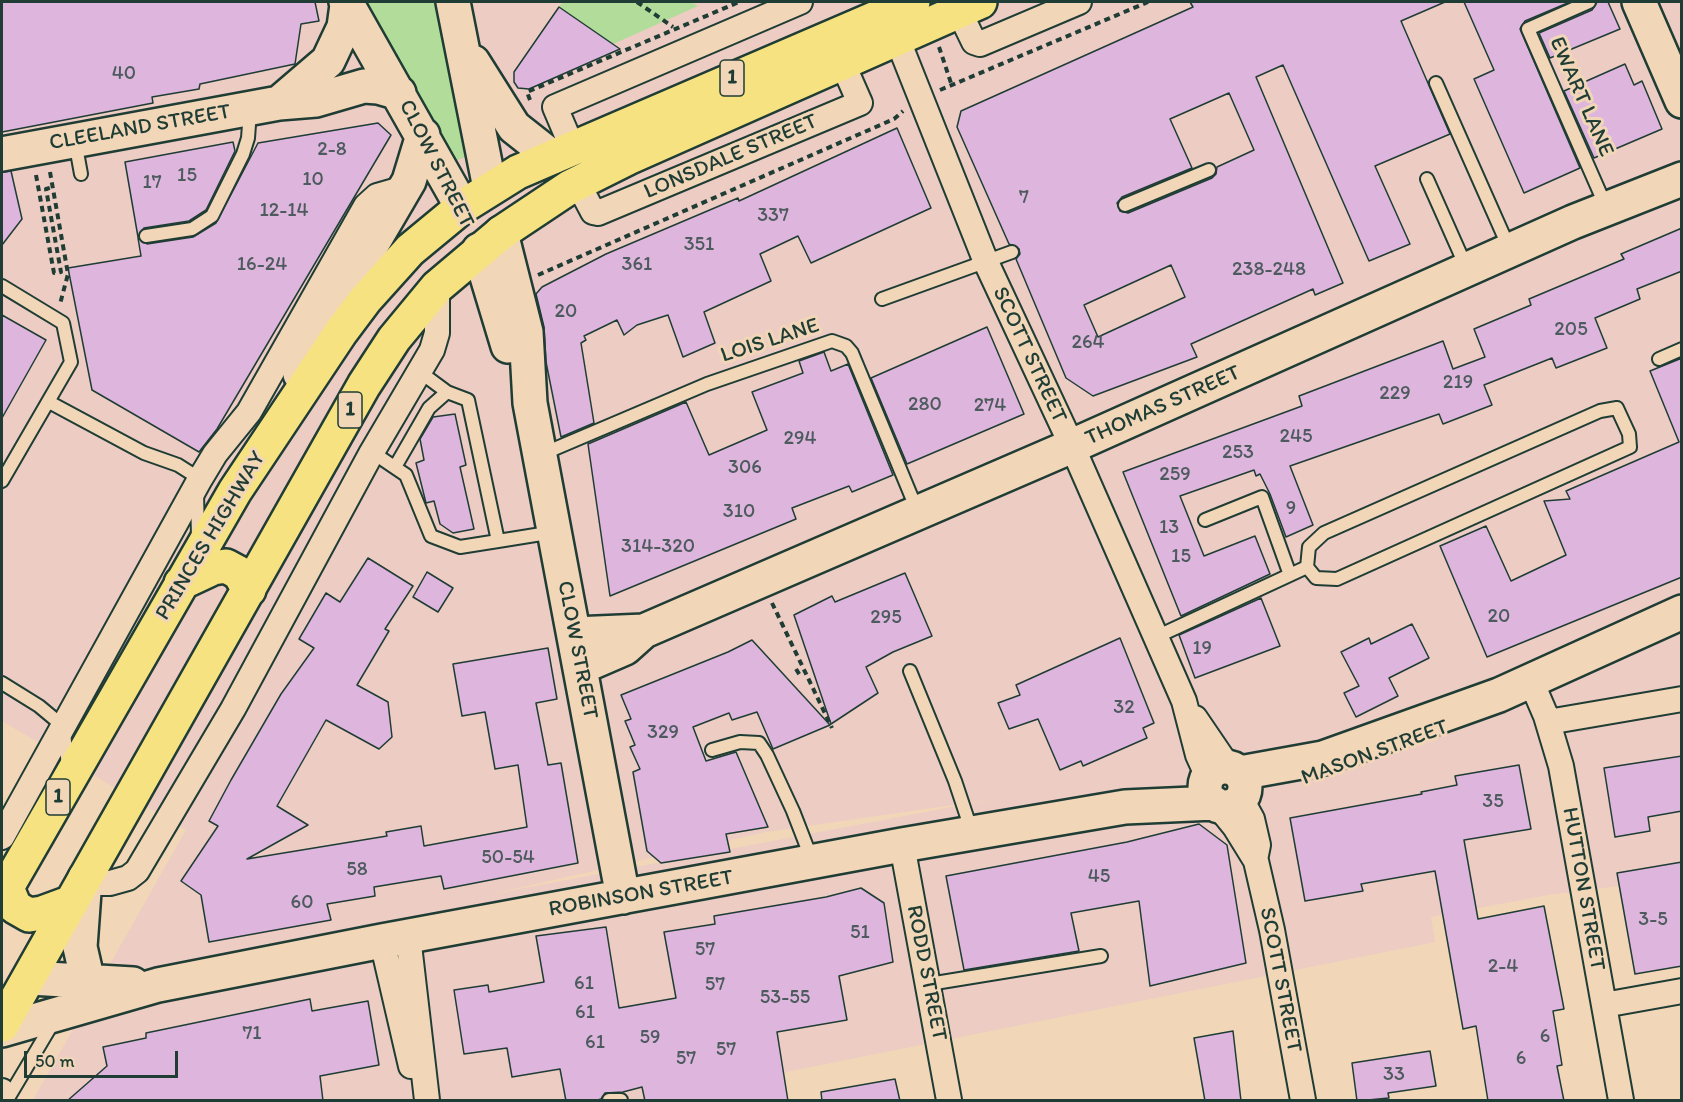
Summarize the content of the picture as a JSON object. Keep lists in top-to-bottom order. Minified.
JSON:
{"streets":{"highway":["1","LONSDALE STREET","CLOW STREET","PRINCES HIGHWAY"],"street":["CLEELAND STREET","SCOTT STREET","THOMAS STREET","MASON STREET","HUTTON STREET","ROBINSON STREET","RODD STREET"],"lane":["EWART LANE","LOIS LANE"]},"crossings":[["1","LONSDALE STREET"],["1","CLOW STREET"],["1","PRINCES HIGHWAY"],["1","ROBINSON STREET"],["EWART LANE","THOMAS STREET"],["CLEELAND STREET","CLOW STREET"],["LONSDALE STREET","CLOW STREET"],["LONSDALE STREET","SCOTT STREET"],["CLOW STREET","LOIS LANE"],["CLOW STREET","THOMAS STREET"],["CLOW STREET","PRINCES HIGHWAY"],["CLOW STREET","ROBINSON STREET"],["LOIS LANE","THOMAS STREET"],["SCOTT STREET","THOMAS STREET"],["SCOTT STREET","MASON STREET"],["SCOTT STREET","ROBINSON STREET"],["MASON STREET","HUTTON STREET"],["MASON STREET","ROBINSON STREET"],["ROBINSON STREET","RODD STREET"]],"house_numbers":["40","2-8","15","10","17","7","12-14","337","351","16-24","361","238-248","20","205","264","219","229","280","274","245","294","253","306","259","9","310","13","314-320","15","20","295","19","32","329","35","50-54","58","45","60","3-5","51","57","2-4","61","57","53-55","61","71","6","59","61","57","57","6","33"],"scale_bar":"50 m"}
